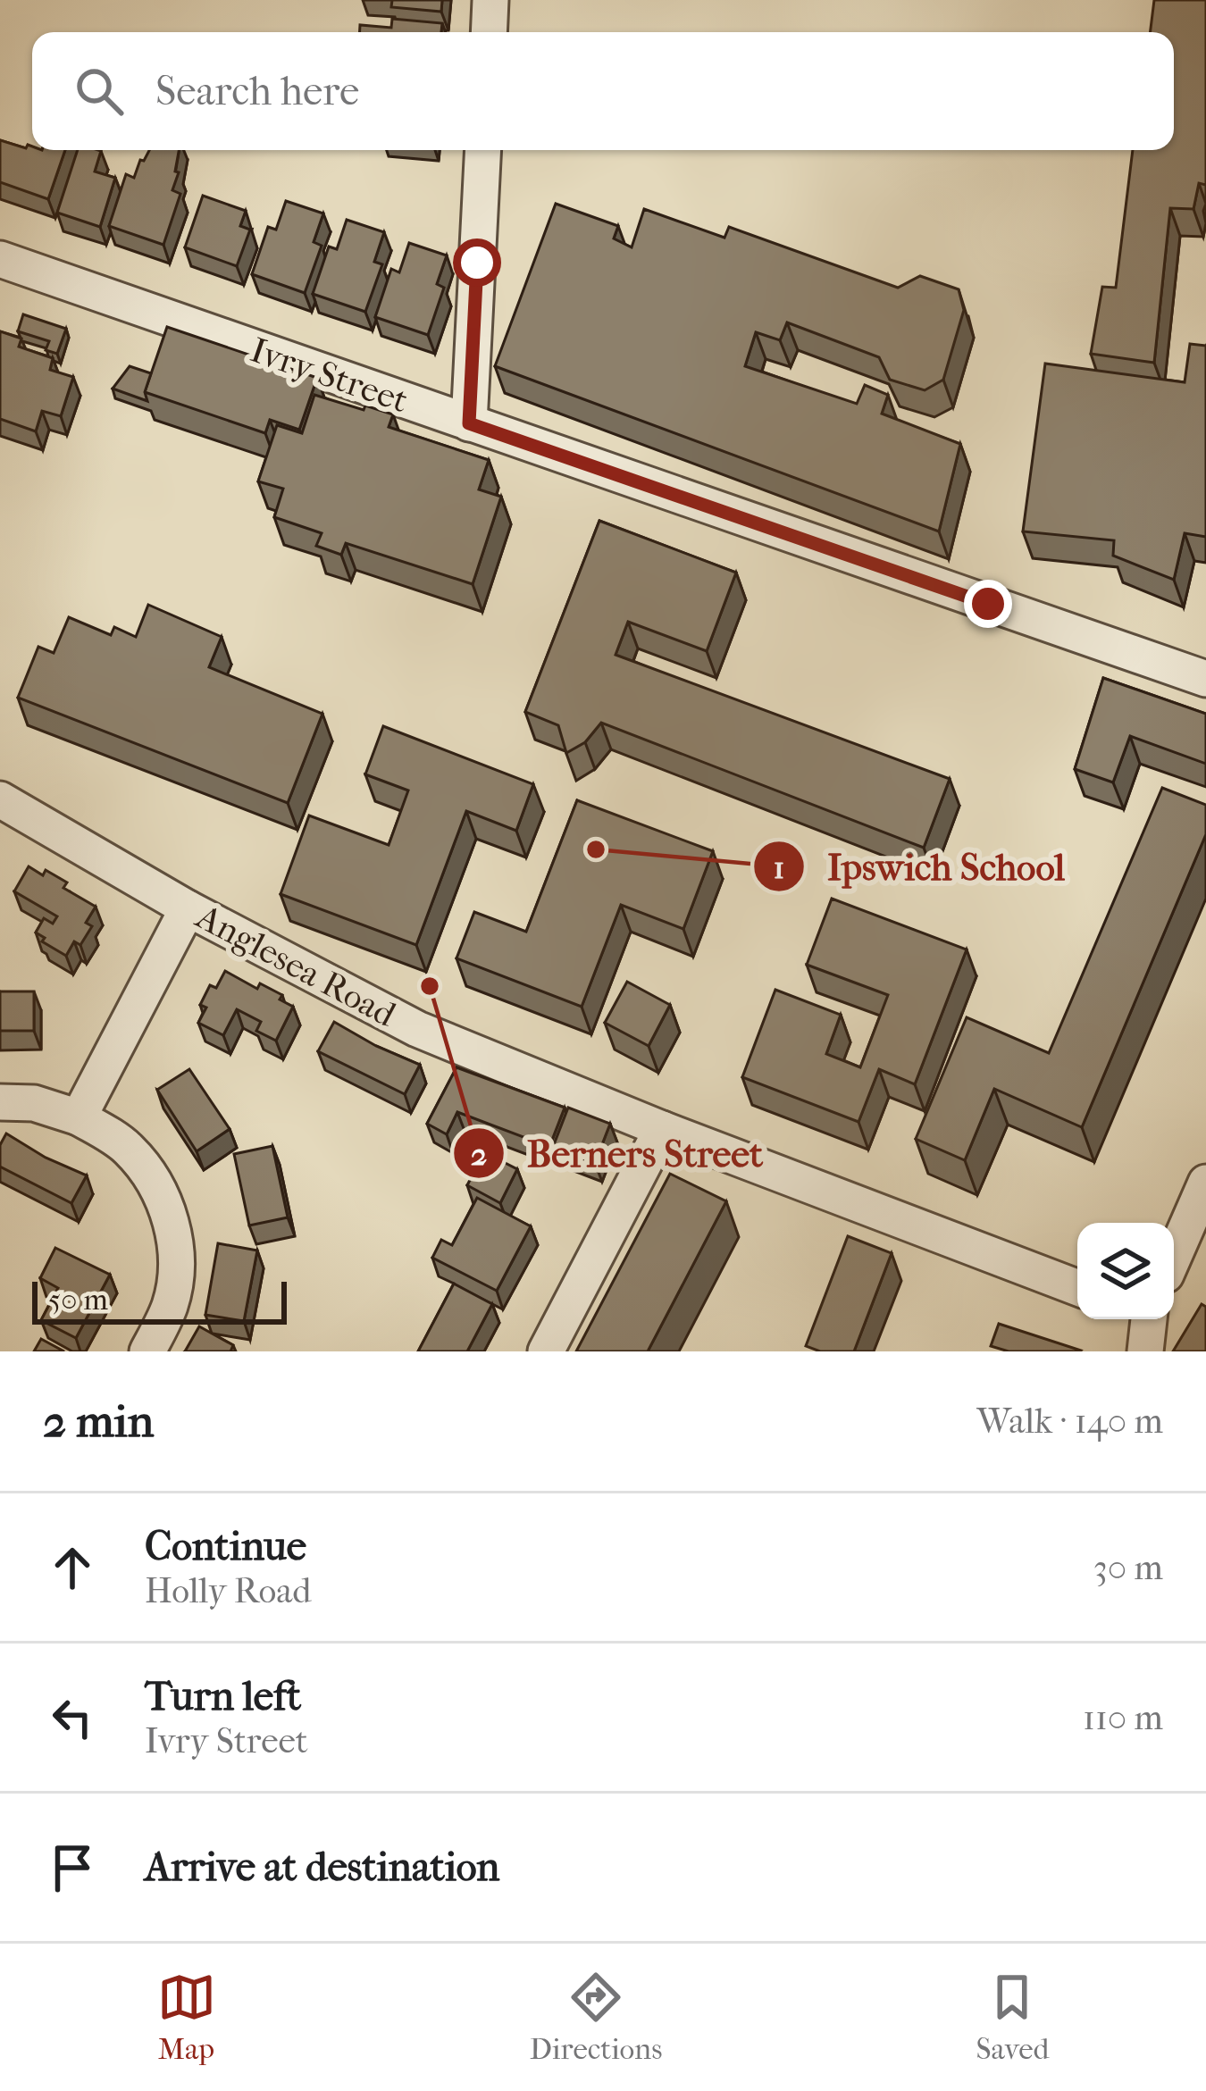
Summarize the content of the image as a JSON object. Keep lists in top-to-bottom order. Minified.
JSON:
{"streets":{"street":["Ivry Street","Anglesea Road"]},"places":["Ipswich School","Berners Street"],"scale_bar":"50 m","page":{"search":"Search here","scale":"50 m","heading":["2 min","Walk · 140 m"],"list":[["Continue","Holly Road","30 m"],["Turn left","Ivry Street","110 m"],"Arrive at destination"],"nav":["Map","Directions","Saved"]}}
